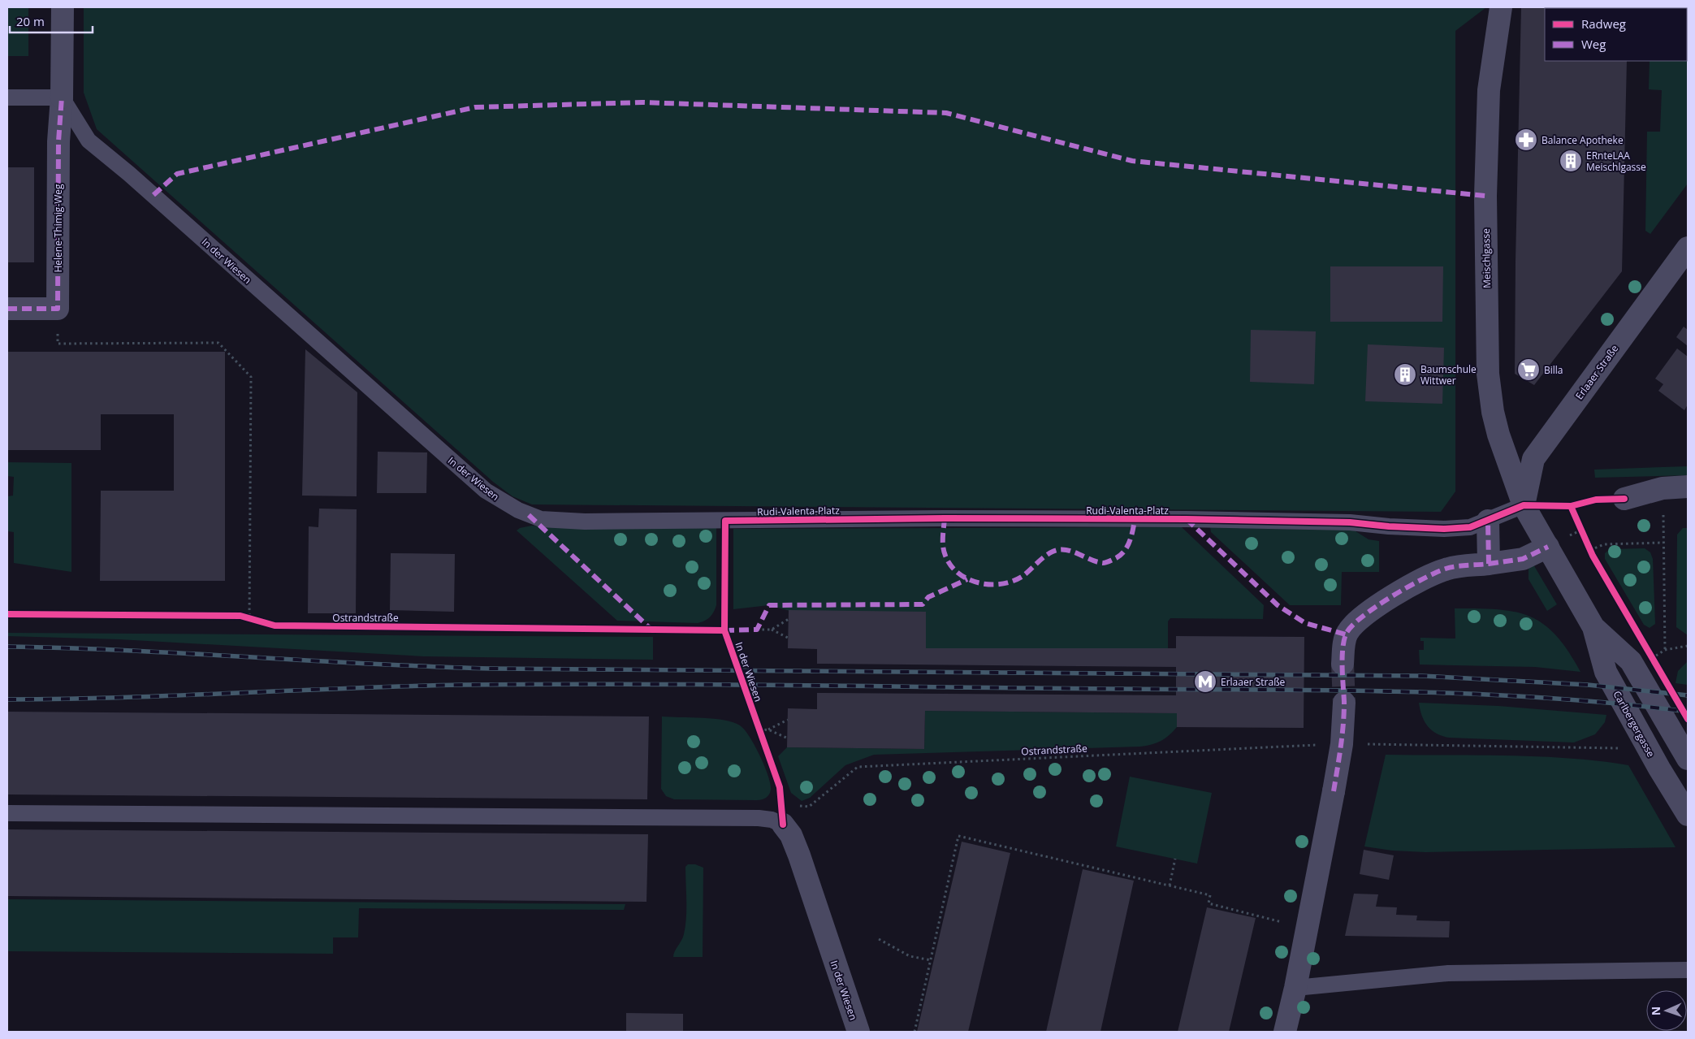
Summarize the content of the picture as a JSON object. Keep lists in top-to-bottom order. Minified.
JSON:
{"streets":{"street":["Helene-Thimig-Weg","Meischlgasse","In der Wiesen","Erlaaer Straße","Carlbergergasse"],"lane":["Rudi-Valenta-Platz"],"cycle path":["Ostrandstraße"]},"crossings":[["Helene-Thimig-Weg","In der Wiesen"],["Meischlgasse","Erlaaer Straße"],["Meischlgasse","Rudi-Valenta-Platz"],["Meischlgasse","Carlbergergasse"],["In der Wiesen","Rudi-Valenta-Platz"],["Erlaaer Straße","Rudi-Valenta-Platz"],["Erlaaer Straße","Carlbergergasse"],["Rudi-Valenta-Platz","Carlbergergasse"]],"places":{"pharmacy":["Balance Apotheke"],"building":["ERnteLAA Meischlgasse","Baumschule Wittwer"],"supermarket":["Billa"],"metro station":["Erlaaer Straße"]},"legend":["Radweg","Weg"],"scale_bar":"20 m","north":"left"}
